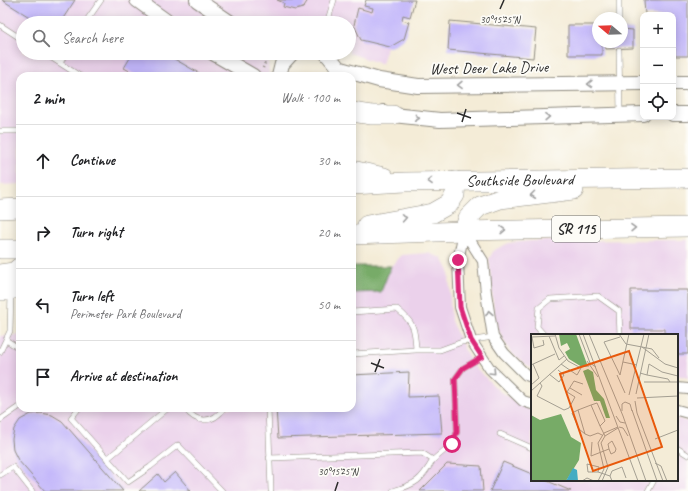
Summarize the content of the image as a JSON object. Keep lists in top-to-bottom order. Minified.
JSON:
{"streets":{"highway":["Southside Boulevard","SR 115"],"street":["West Deer Lake Drive"]},"north":"left","page":{"map_buttons":["+","−"],"search":"Search here","heading":["2 min","Walk · 100 m"],"list":[["Continue","30 m"],["Turn right","20 m"],["Turn left","Perimeter Park Boulevard","50 m"],"Arrive at destination"]},"coordinates":["30°15'25\"N"]}
